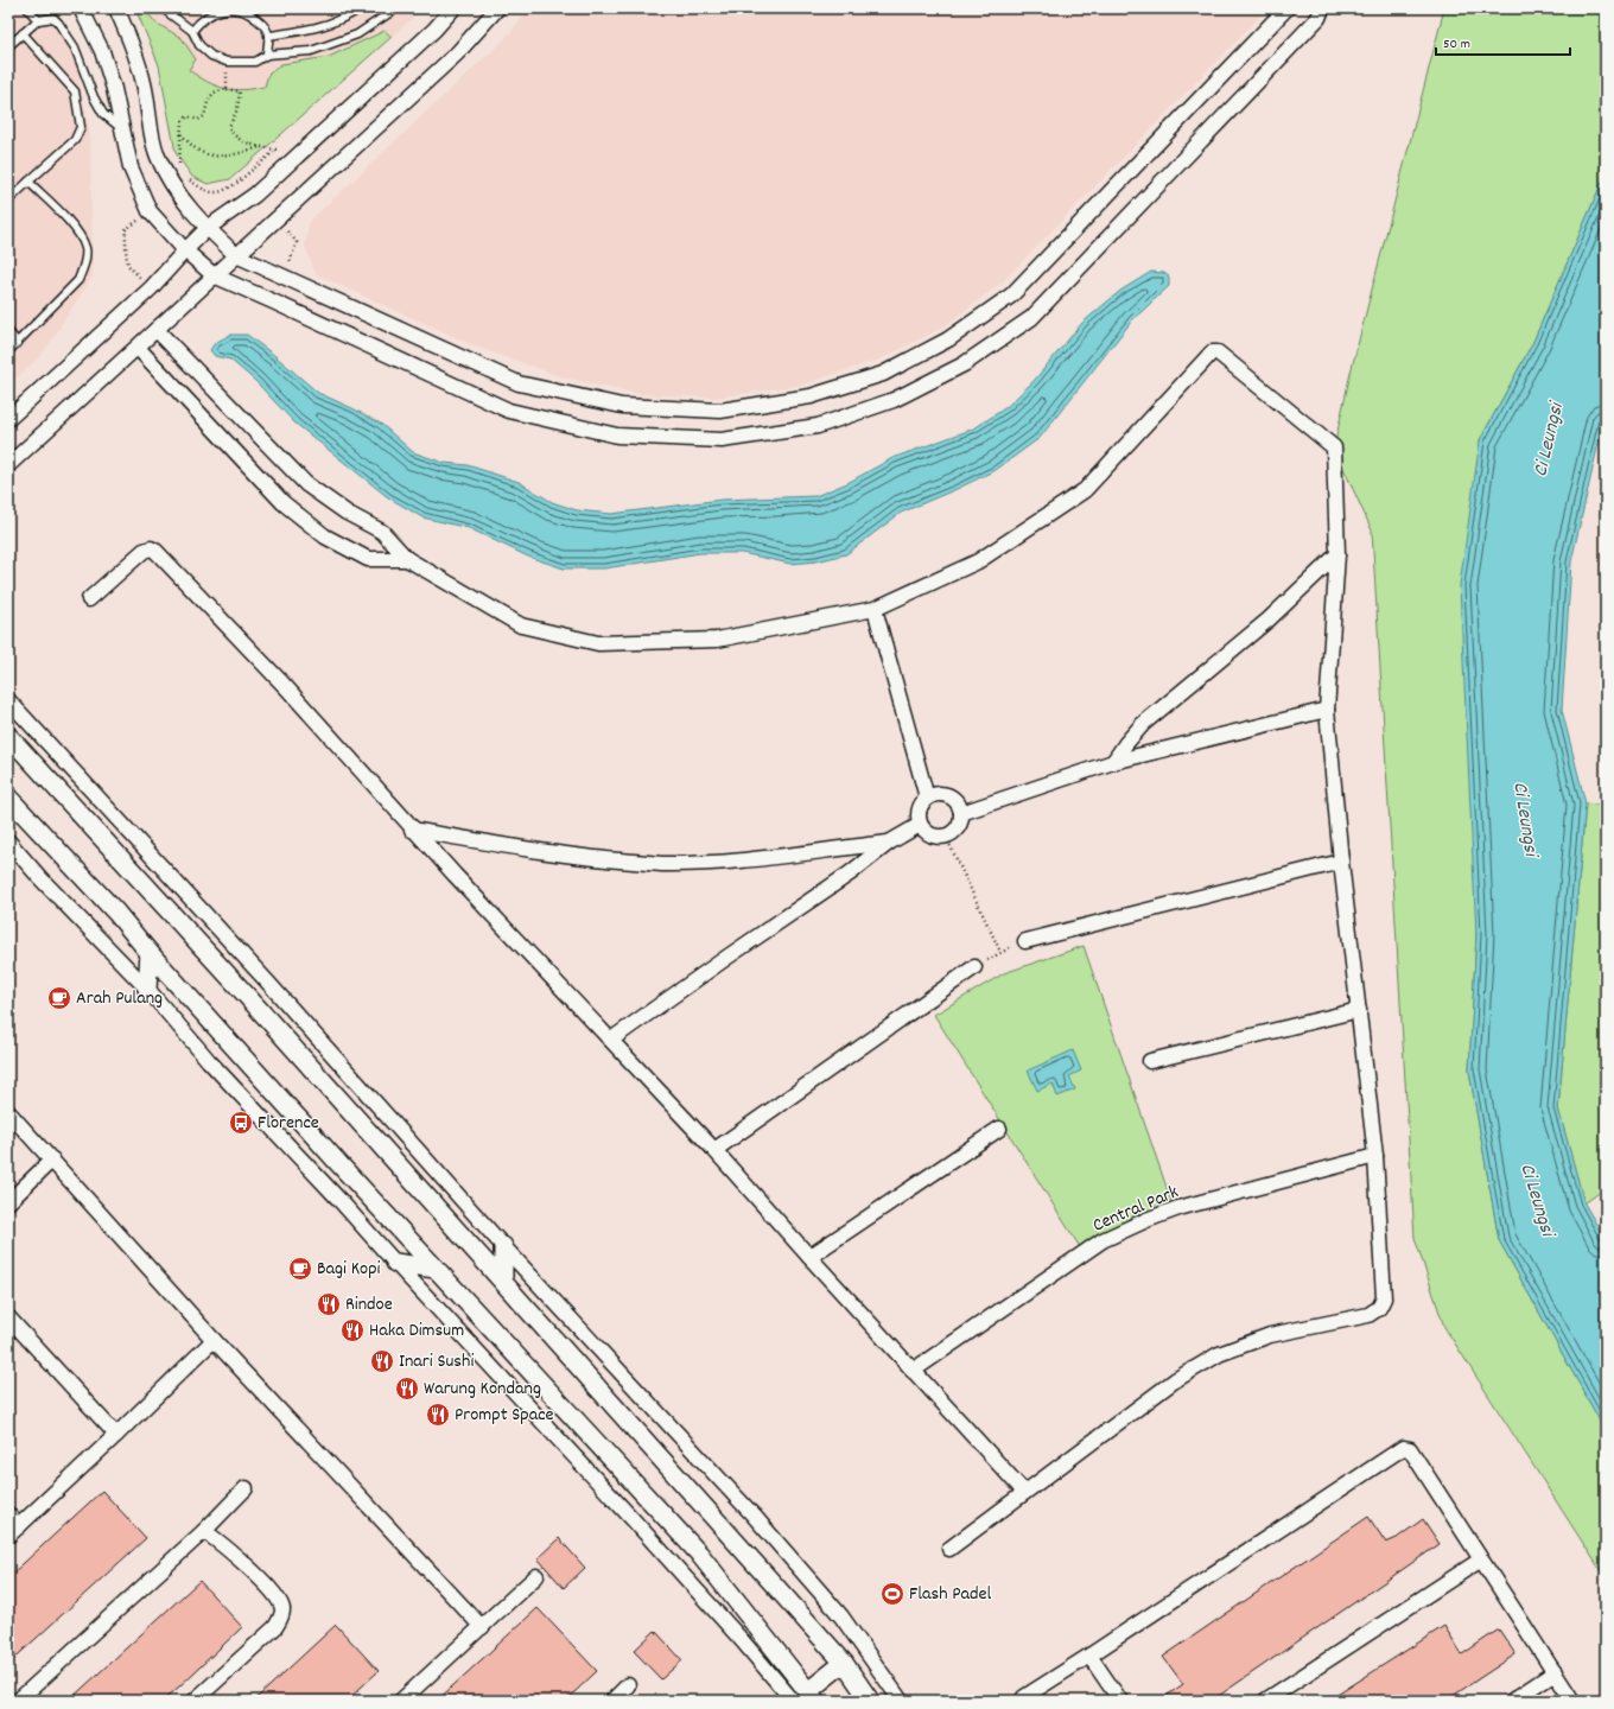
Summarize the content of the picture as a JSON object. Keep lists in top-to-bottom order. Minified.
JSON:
{"streets":{"street":["Central Park"]},"water":["Ci Leungsi"],"places":{"cafe":["Arah Pulang","Bagi Kopi"],"bus stop":["Florence"],"restaurant":["Rindoe","Haka Dimsum","Inari Sushi","Warung Kondang","Prompt Space"],"sports":["Flash Padel"]},"scale_bar":"50 m"}
